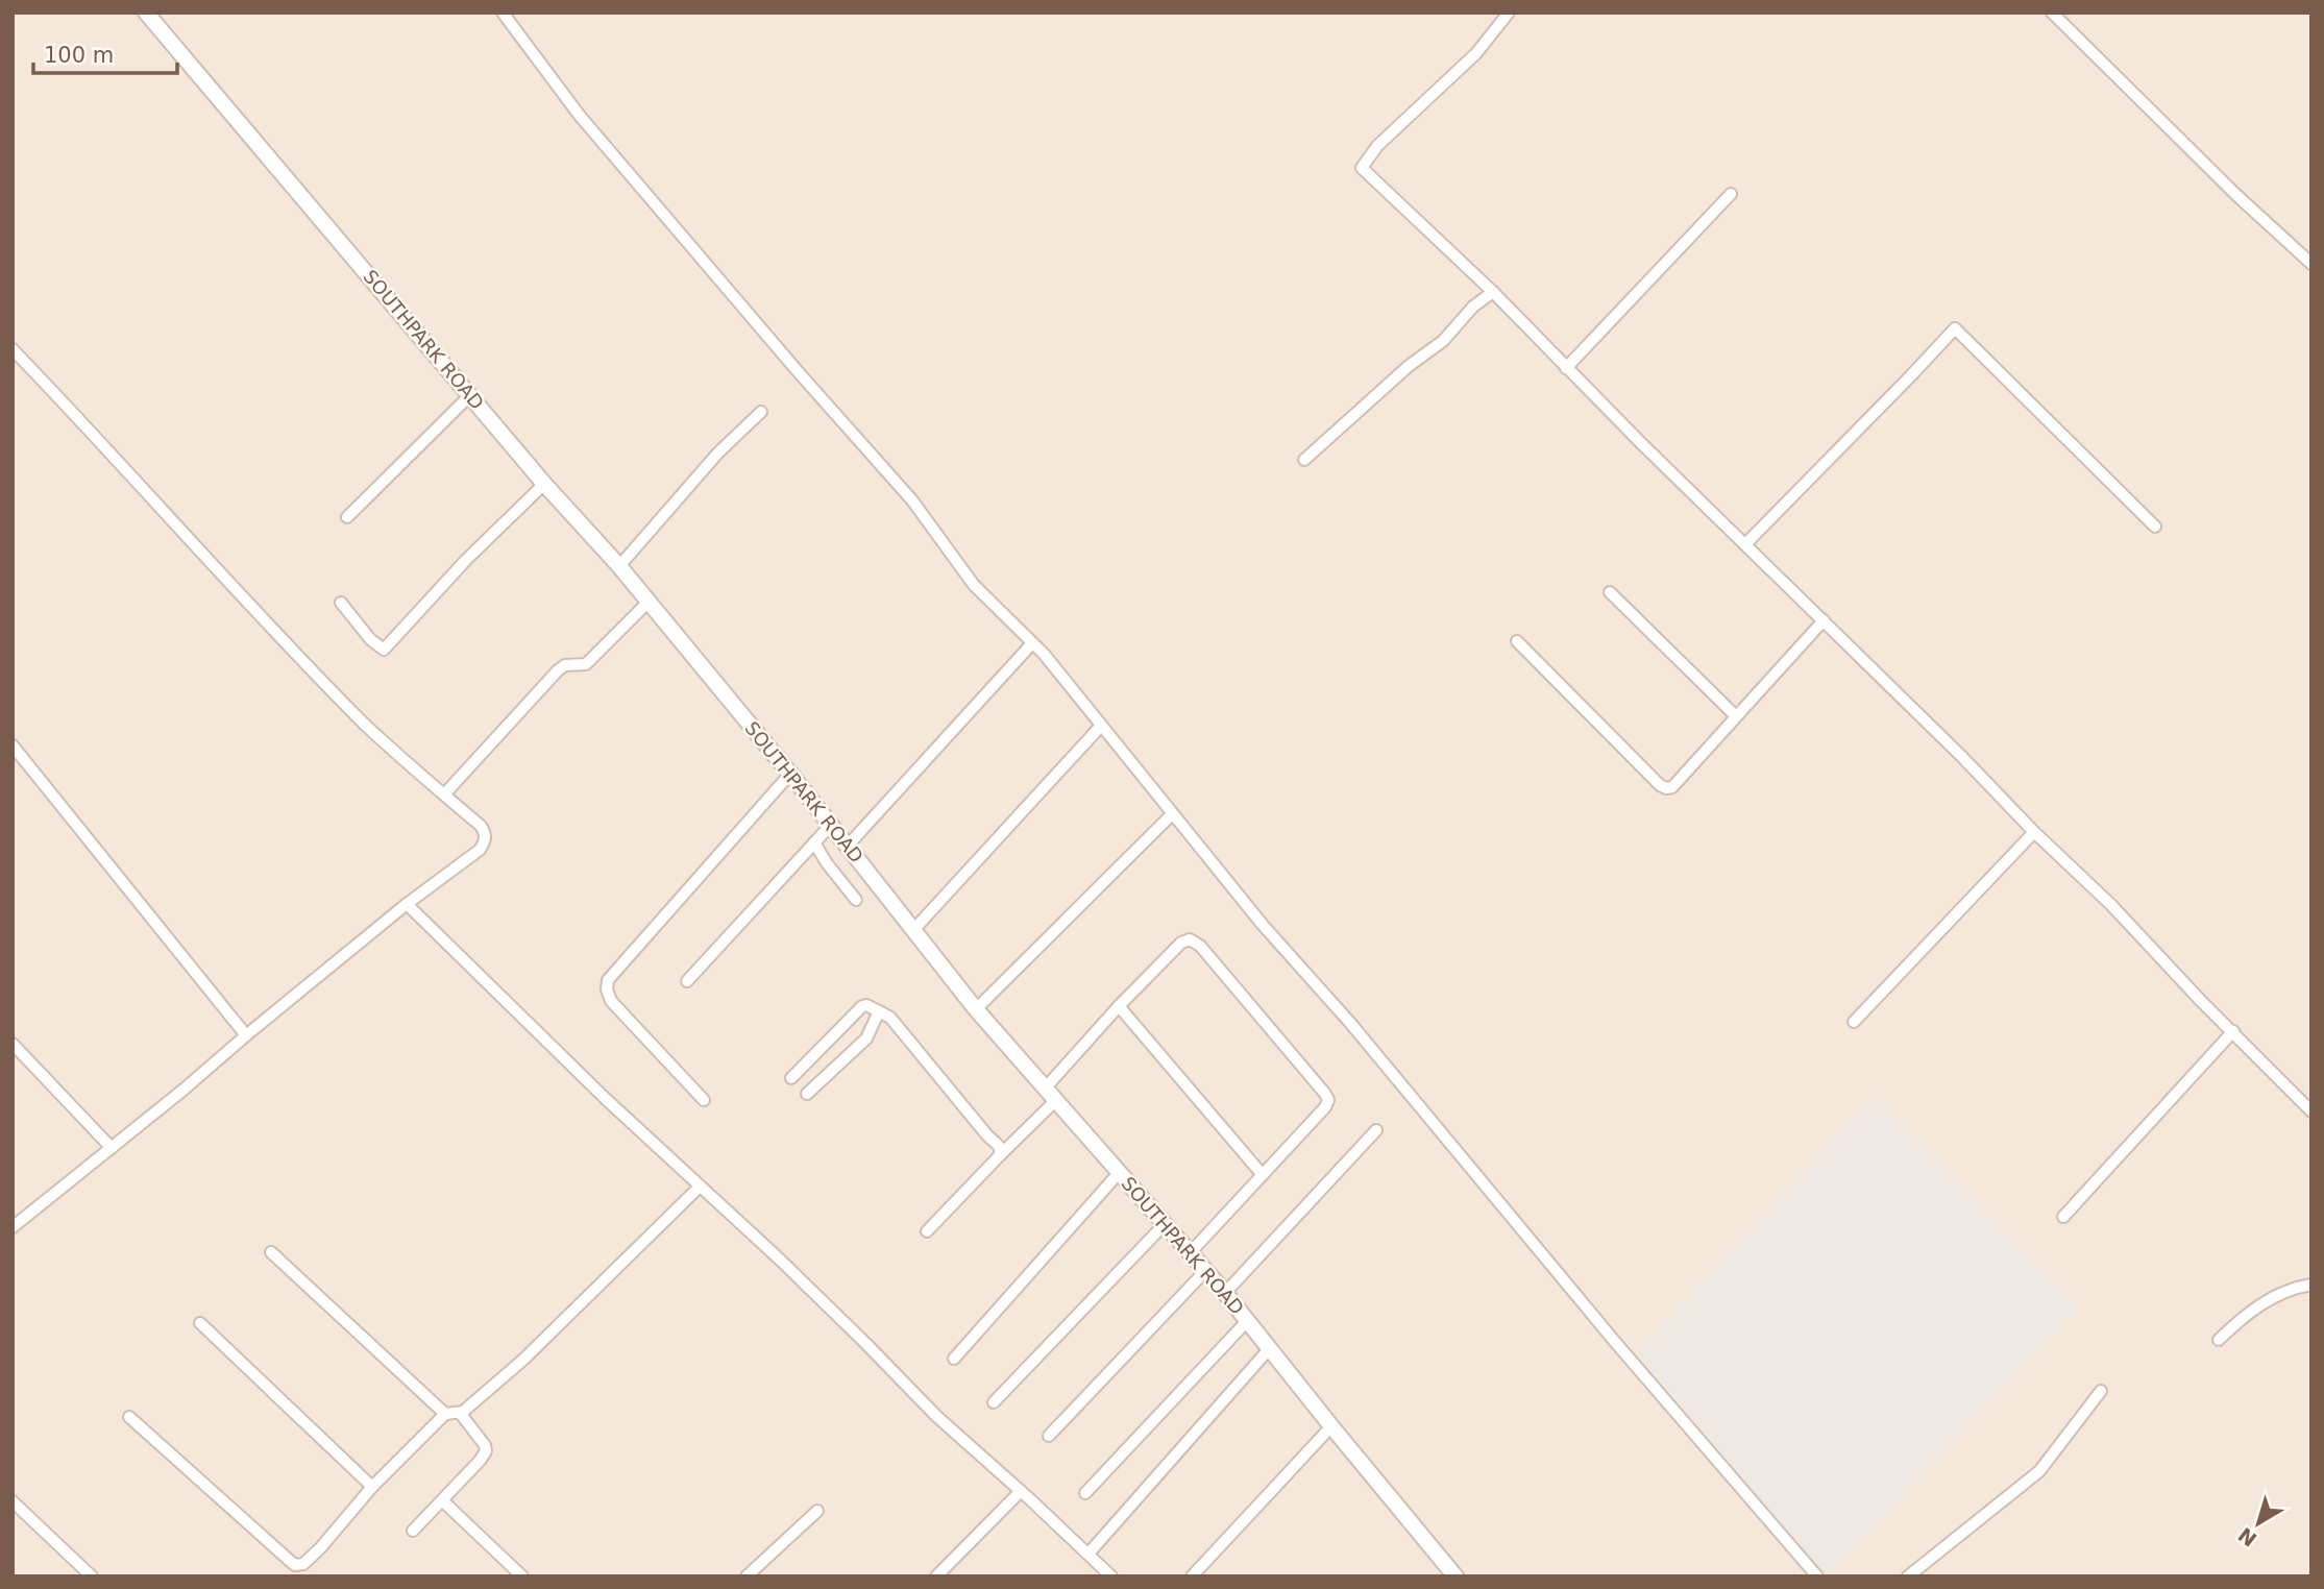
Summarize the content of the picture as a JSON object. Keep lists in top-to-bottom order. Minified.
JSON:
{"streets":{"street":["SOUTHPARK ROAD"]},"scale_bar":"100 m","north":"bottom left"}
